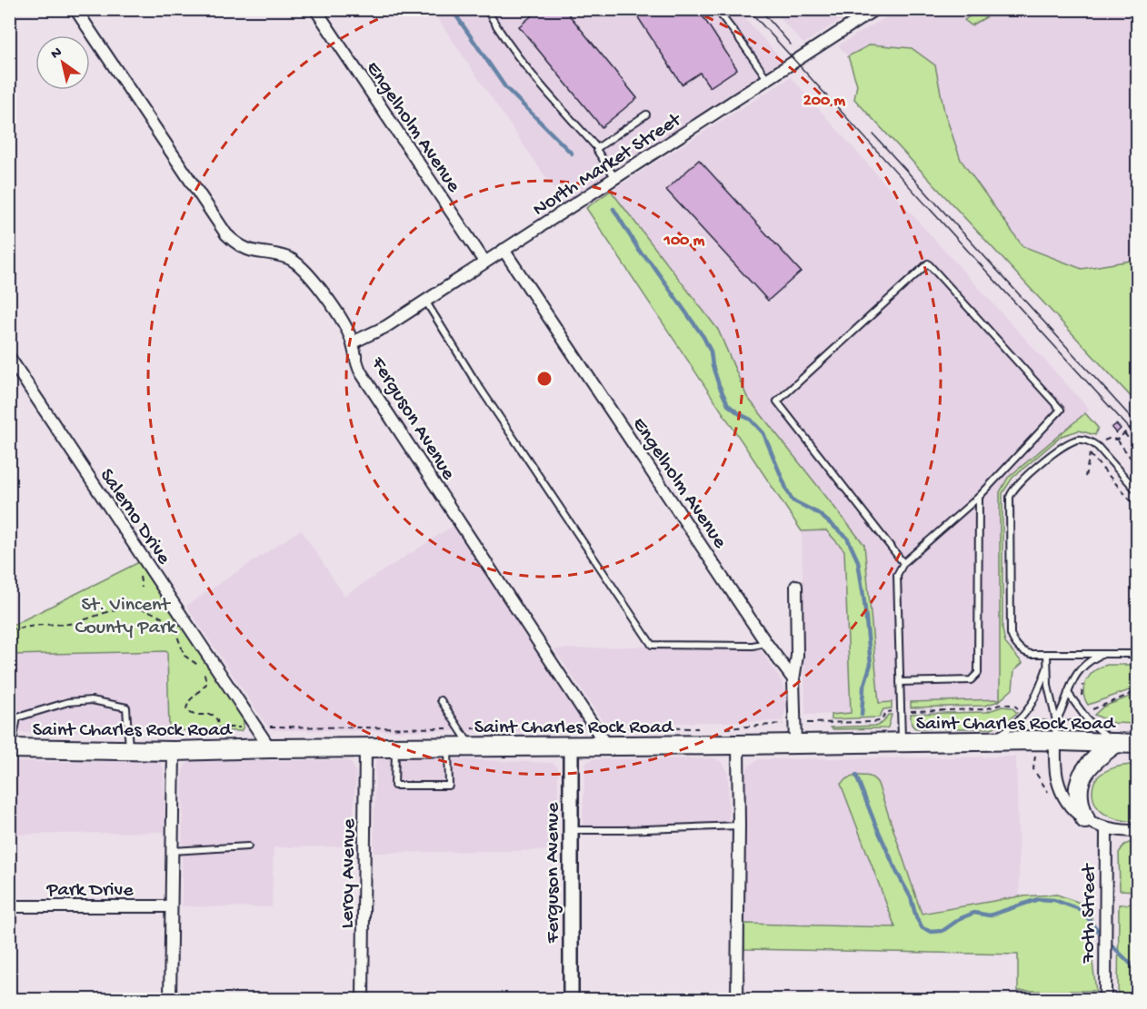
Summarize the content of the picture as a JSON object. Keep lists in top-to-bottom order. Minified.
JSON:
{"streets":{"main road":["Saint Charles Rock Road"],"street":["Engelholm Avenue","North Market Street","Ferguson Avenue","Salerno Drive","Leroy Avenue","Park Drive","70th Street"]},"crossings":[["Engelholm Avenue","North Market Street"],["North Market Street","Ferguson Avenue"],["Ferguson Avenue","Saint Charles Rock Road"],["Salerno Drive","Saint Charles Rock Road"],["Saint Charles Rock Road","Leroy Avenue"]],"parks":["St. Vincent County Park"],"north":"top left","rings":["200 m","100 m"]}
